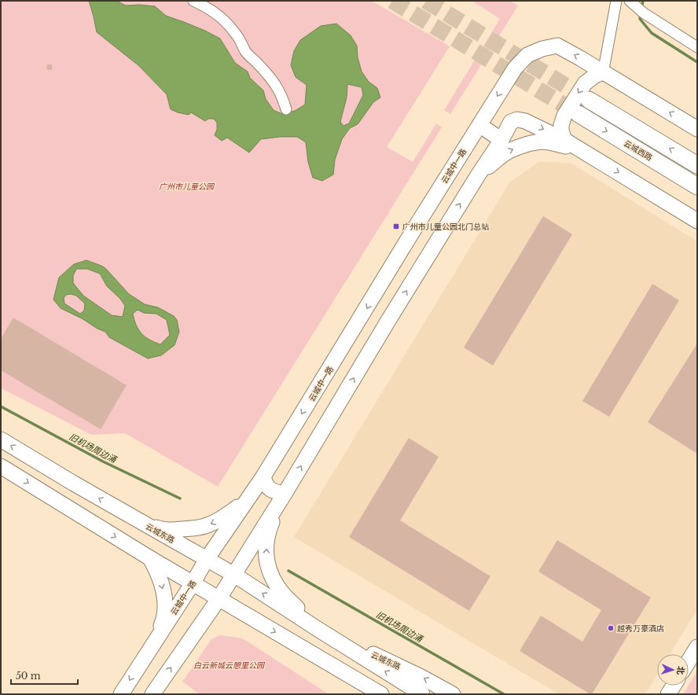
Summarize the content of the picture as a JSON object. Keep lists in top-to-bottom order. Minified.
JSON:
{"streets":{"main road":["云城西路","云城中一路","云城东路"]},"crossings":[["云城中一路","云城东路"]],"water":["旧机场周边涌"],"parks":["广州市儿童公园","白云新城云憩里公园"],"places":{"transit":["广州市儿童公园北门总站"],"other":["越秀万豪酒店"]},"scale_bar":"50 m","north":"right"}
